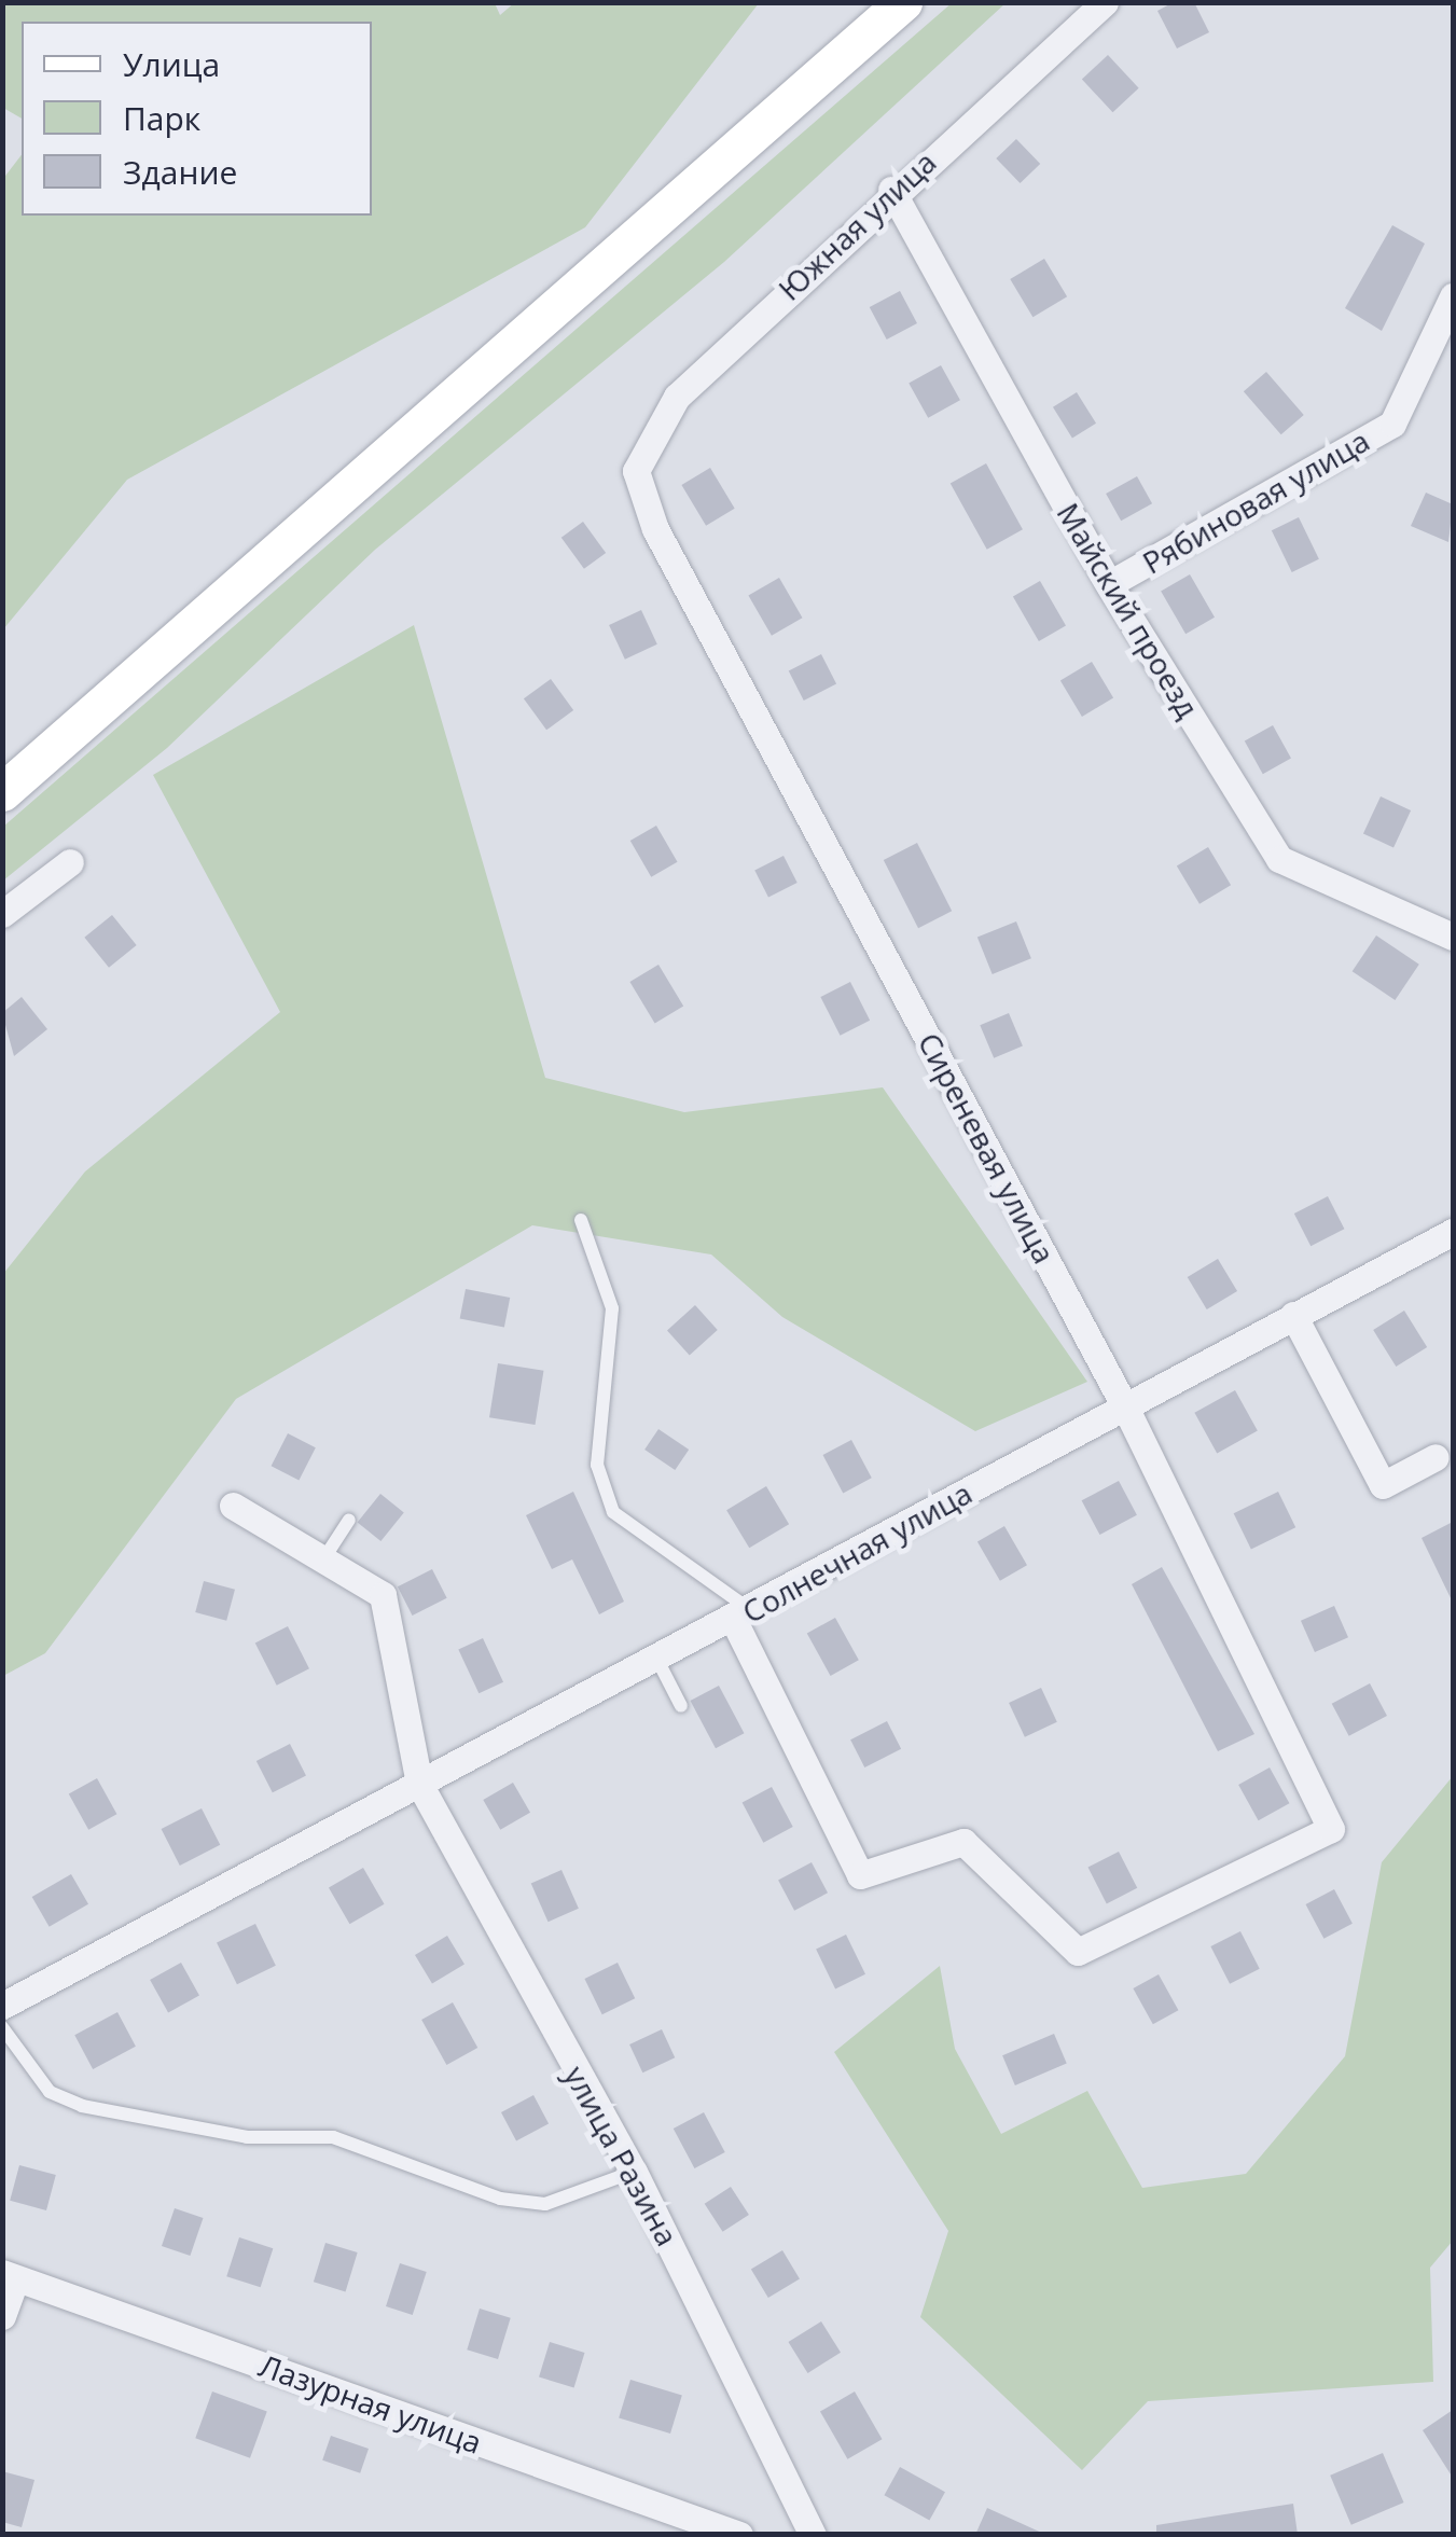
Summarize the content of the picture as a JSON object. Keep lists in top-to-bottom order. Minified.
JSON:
{"streets":{"street":["Южная улица","Рябиновая улица","Майский проезд","Сиреневая улица","Солнечная улица","улица Разина","Лазурная улица"]},"crossings":[["Южная улица","Майский проезд"],["Южная улица","Сиреневая улица"],["Рябиновая улица","Майский проезд"],["Сиреневая улица","Солнечная улица"],["Солнечная улица","улица Разина"]],"legend":["Улица","Парк","Здание"]}
